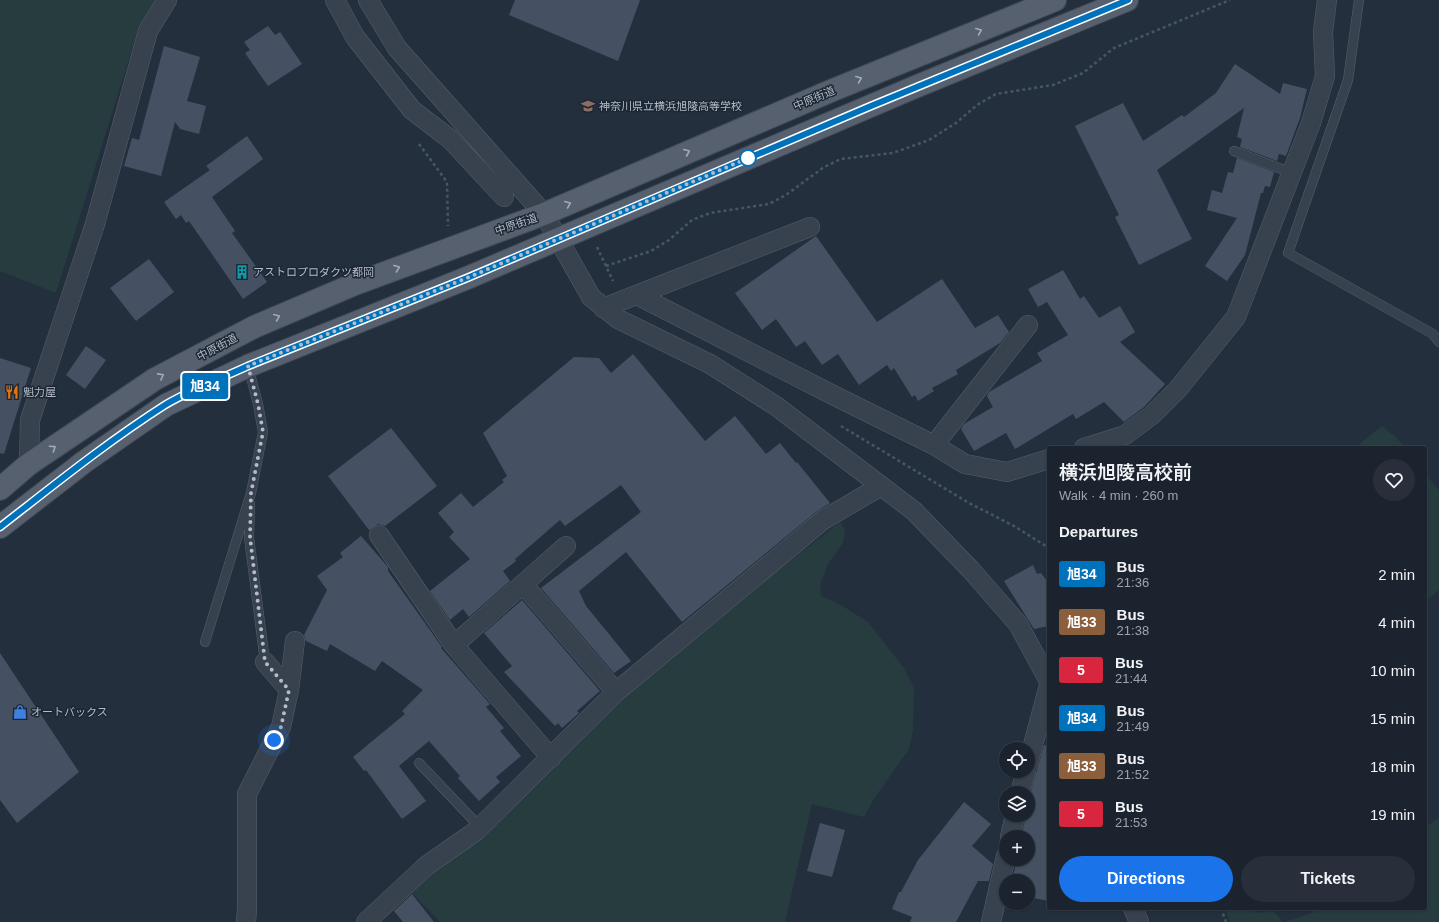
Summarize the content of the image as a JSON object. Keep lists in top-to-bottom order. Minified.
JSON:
{"streets":{"main road":["中原街道"]},"places":{"school or university":["神奈川県立横浜旭陵高等学校"],"building":["アストロプロダクツ都岡"],"restaurant":["魁力屋"],"shop":["オートバックス"]},"lines":["bus line 旭34"],"page":{"on_map":"旭34","heading":[["横浜旭陵高校前","Walk · 4 min · 260 m"],"Departures"],"list":[{"mark":"旭34","name":"Bus","note":"21:36","value":"2 min"},{"mark":"旭33","name":"Bus","note":"21:38","value":"4 min"},{"mark":"5","name":"Bus","note":"21:44","value":"10 min"},{"mark":"旭34","name":"Bus","note":"21:49","value":"15 min"},{"mark":"旭33","name":"Bus","note":"21:52","value":"18 min"},{"mark":"5","name":"Bus","note":"21:53","value":"19 min"}],"map_buttons":["+","−"],"buttons":["Directions","Tickets"]}}
